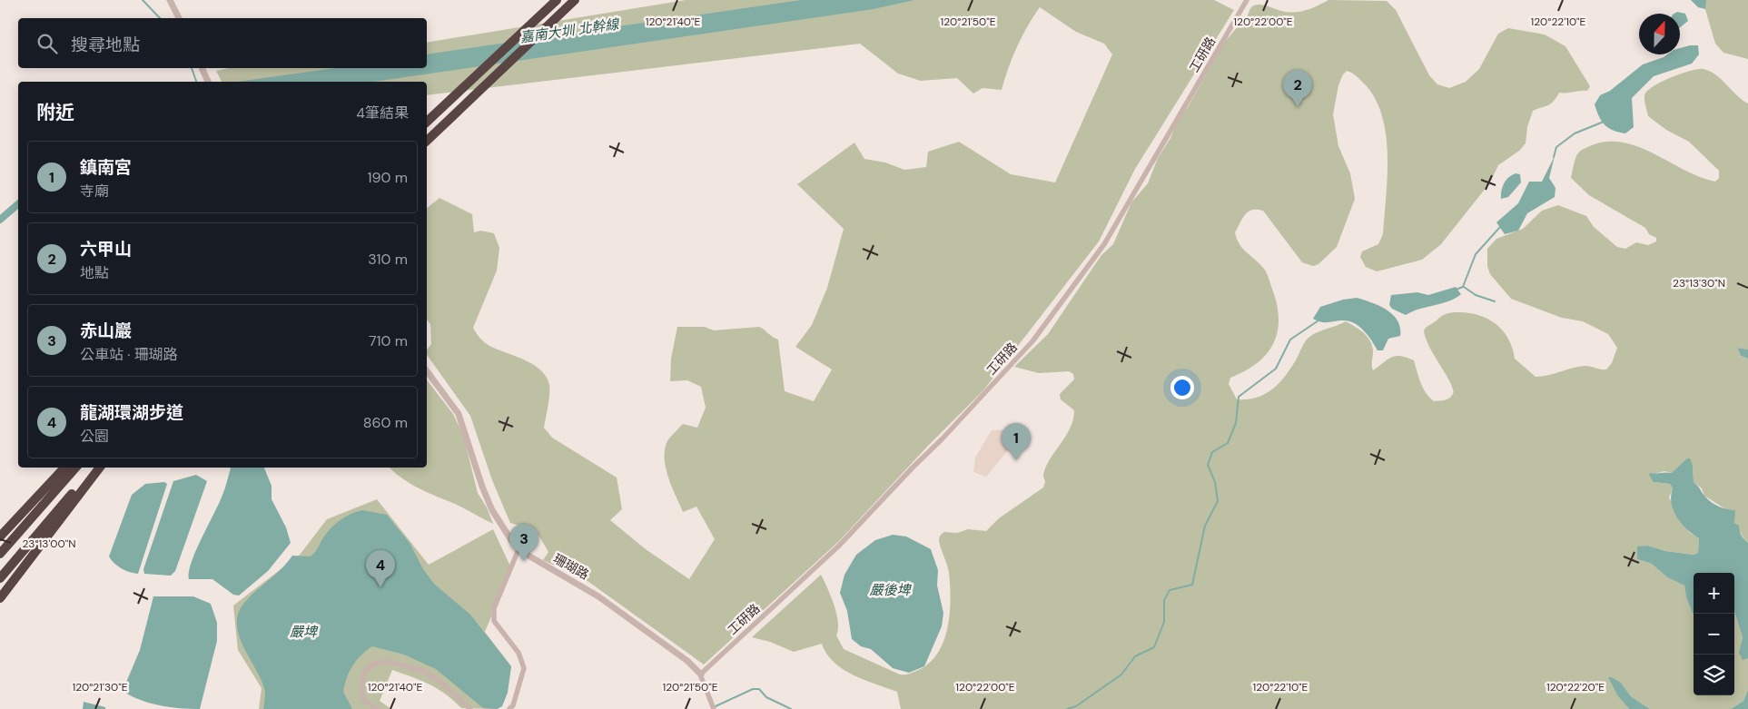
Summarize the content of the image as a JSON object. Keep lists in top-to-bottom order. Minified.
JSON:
{"streets":{"street":["工研路","珊瑚路"]},"crossings":[["工研路","珊瑚路"]],"water":["嘉南大圳 北幹線","嚴後埤","嚴埤"],"north":"top","page":{"search":"搜尋地點","pins":["2","1","3","4"],"heading":["附近","4筆結果"],"list":[{"mark":"1","name":"鎮南宮","note":"寺廟","value":"190 m"},{"mark":"2","name":"六甲山","note":"地點","value":"310 m"},{"mark":"3","name":"赤山巖","note":"公車站 · 珊瑚路","value":"710 m"},{"mark":"4","name":"龍湖環湖步道","note":"公園","value":"860 m"}],"map_buttons":["+","−"]},"coordinates":["120°21'40\"E","120°21'50\"E","120°22'00\"E","120°22'10\"E","23°13'30\"N","23°13'00\"N","120°21'30\"E","120°22'20\"E"]}
